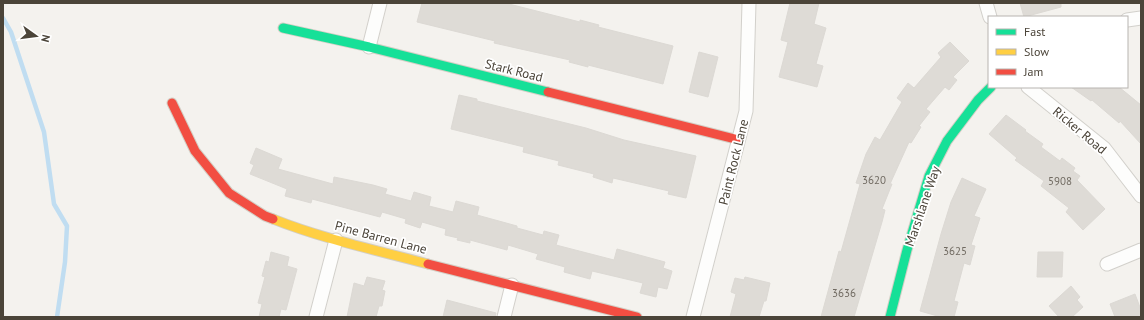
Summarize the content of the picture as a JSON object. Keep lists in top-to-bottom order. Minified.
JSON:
{"streets":{"street":["Stark Road","Ricker Road","Paint Rock Lane","Marshlane Way","Pine Barren Lane"]},"crossings":[["Stark Road","Paint Rock Lane"]],"house_numbers":["3620","5908","3625","3636"],"legend":["Fast","Slow","Jam"],"north":"right"}
